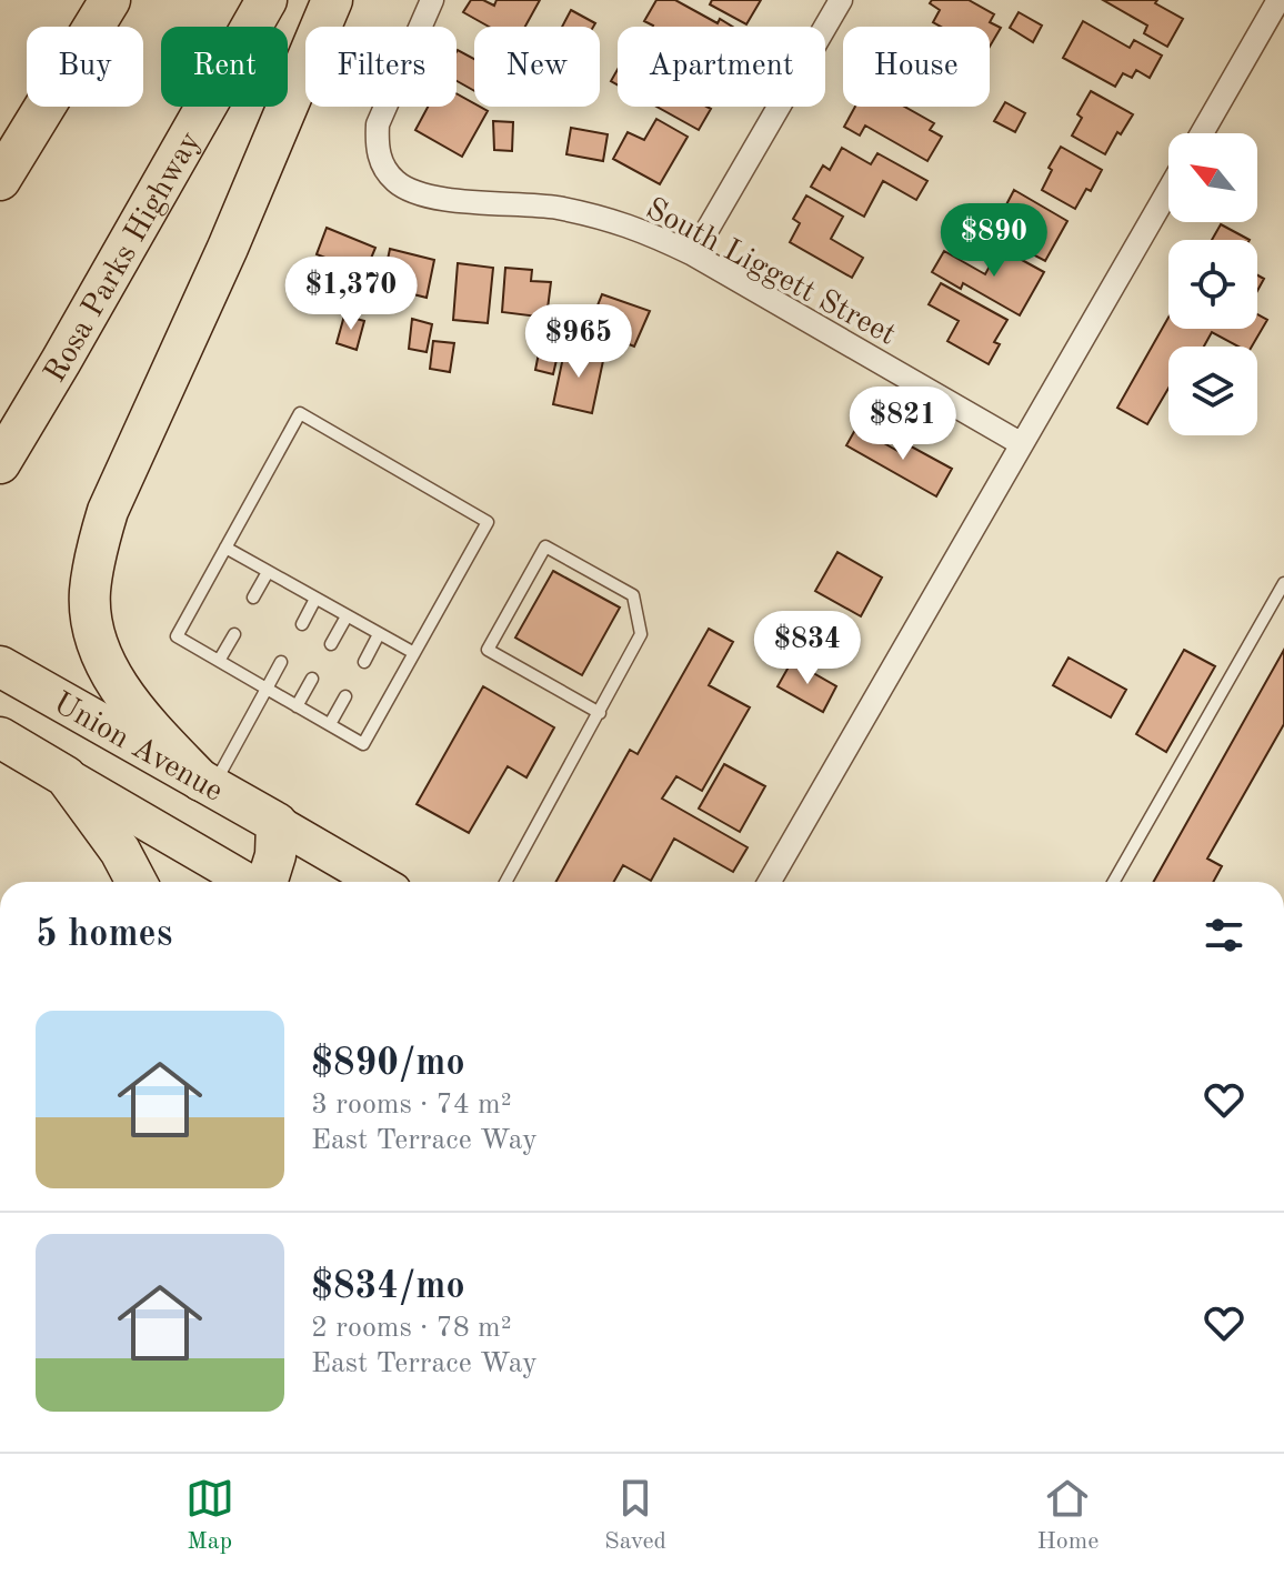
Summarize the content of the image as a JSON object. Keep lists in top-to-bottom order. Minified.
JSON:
{"streets":{"highway":["Rosa Parks Highway","Union Avenue"],"street":["South Liggett Street"]},"north":"top left","page":{"chip":["Buy","Rent","Filters","New","Apartment","House"],"price":["$890","$1,370","$965","$821","$834"],"heading":"5 homes","list":[{"name":"$890/mo","note":"3 rooms · 74 m² · East Terrace Way"},{"name":"$834/mo","note":"2 rooms · 78 m² · East Terrace Way"}],"tabs":["Map","Saved","Home"]}}
